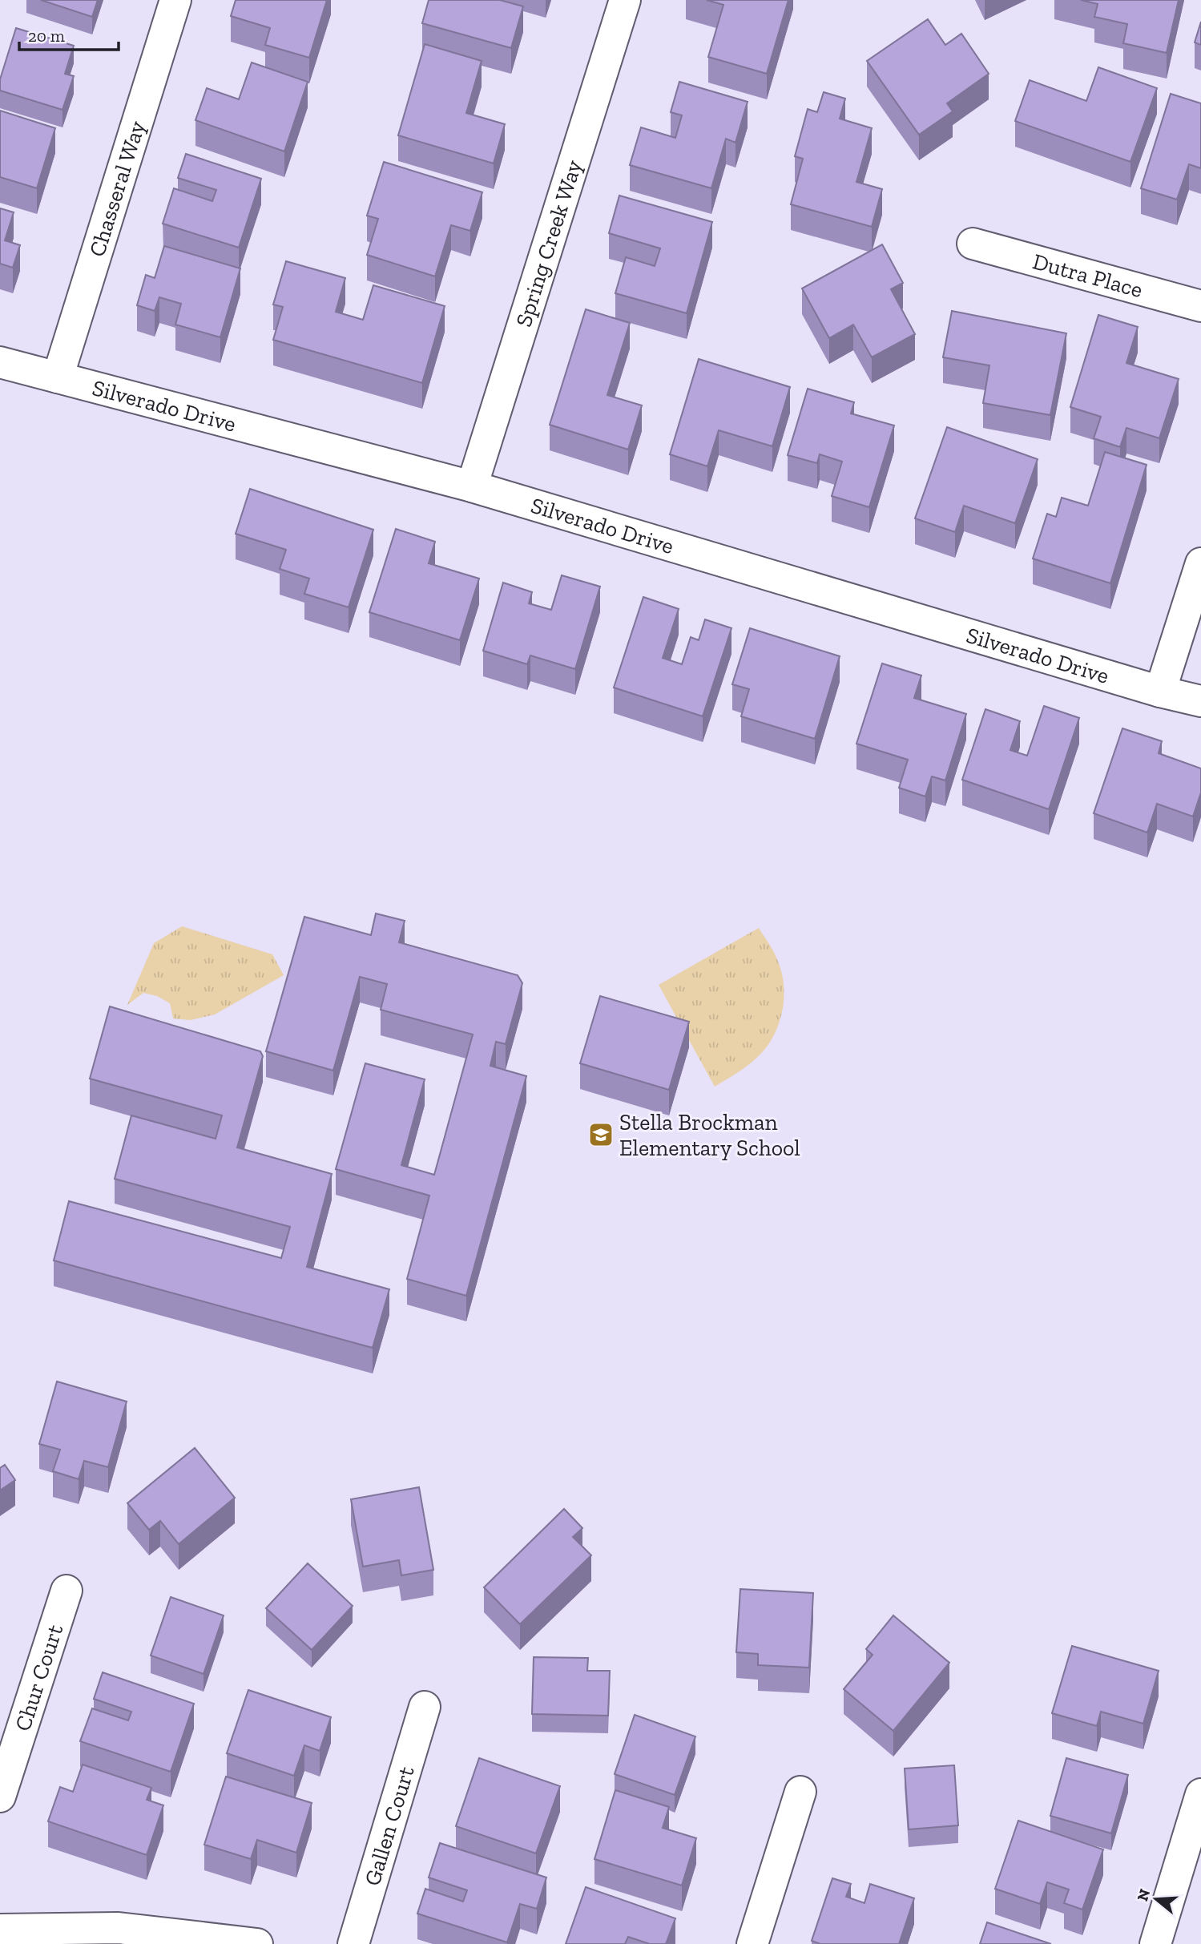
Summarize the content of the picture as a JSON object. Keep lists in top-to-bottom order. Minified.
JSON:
{"streets":{"street":["Chasseral Way","Spring Creek Way","Dutra Place","Silverado Drive","Chur Court","Gallen Court"]},"crossings":[["Chasseral Way","Silverado Drive"],["Spring Creek Way","Silverado Drive"]],"places":{"school or university":["Stella Brockman Elementary School"]},"scale_bar":"20 m","north":"left"}
